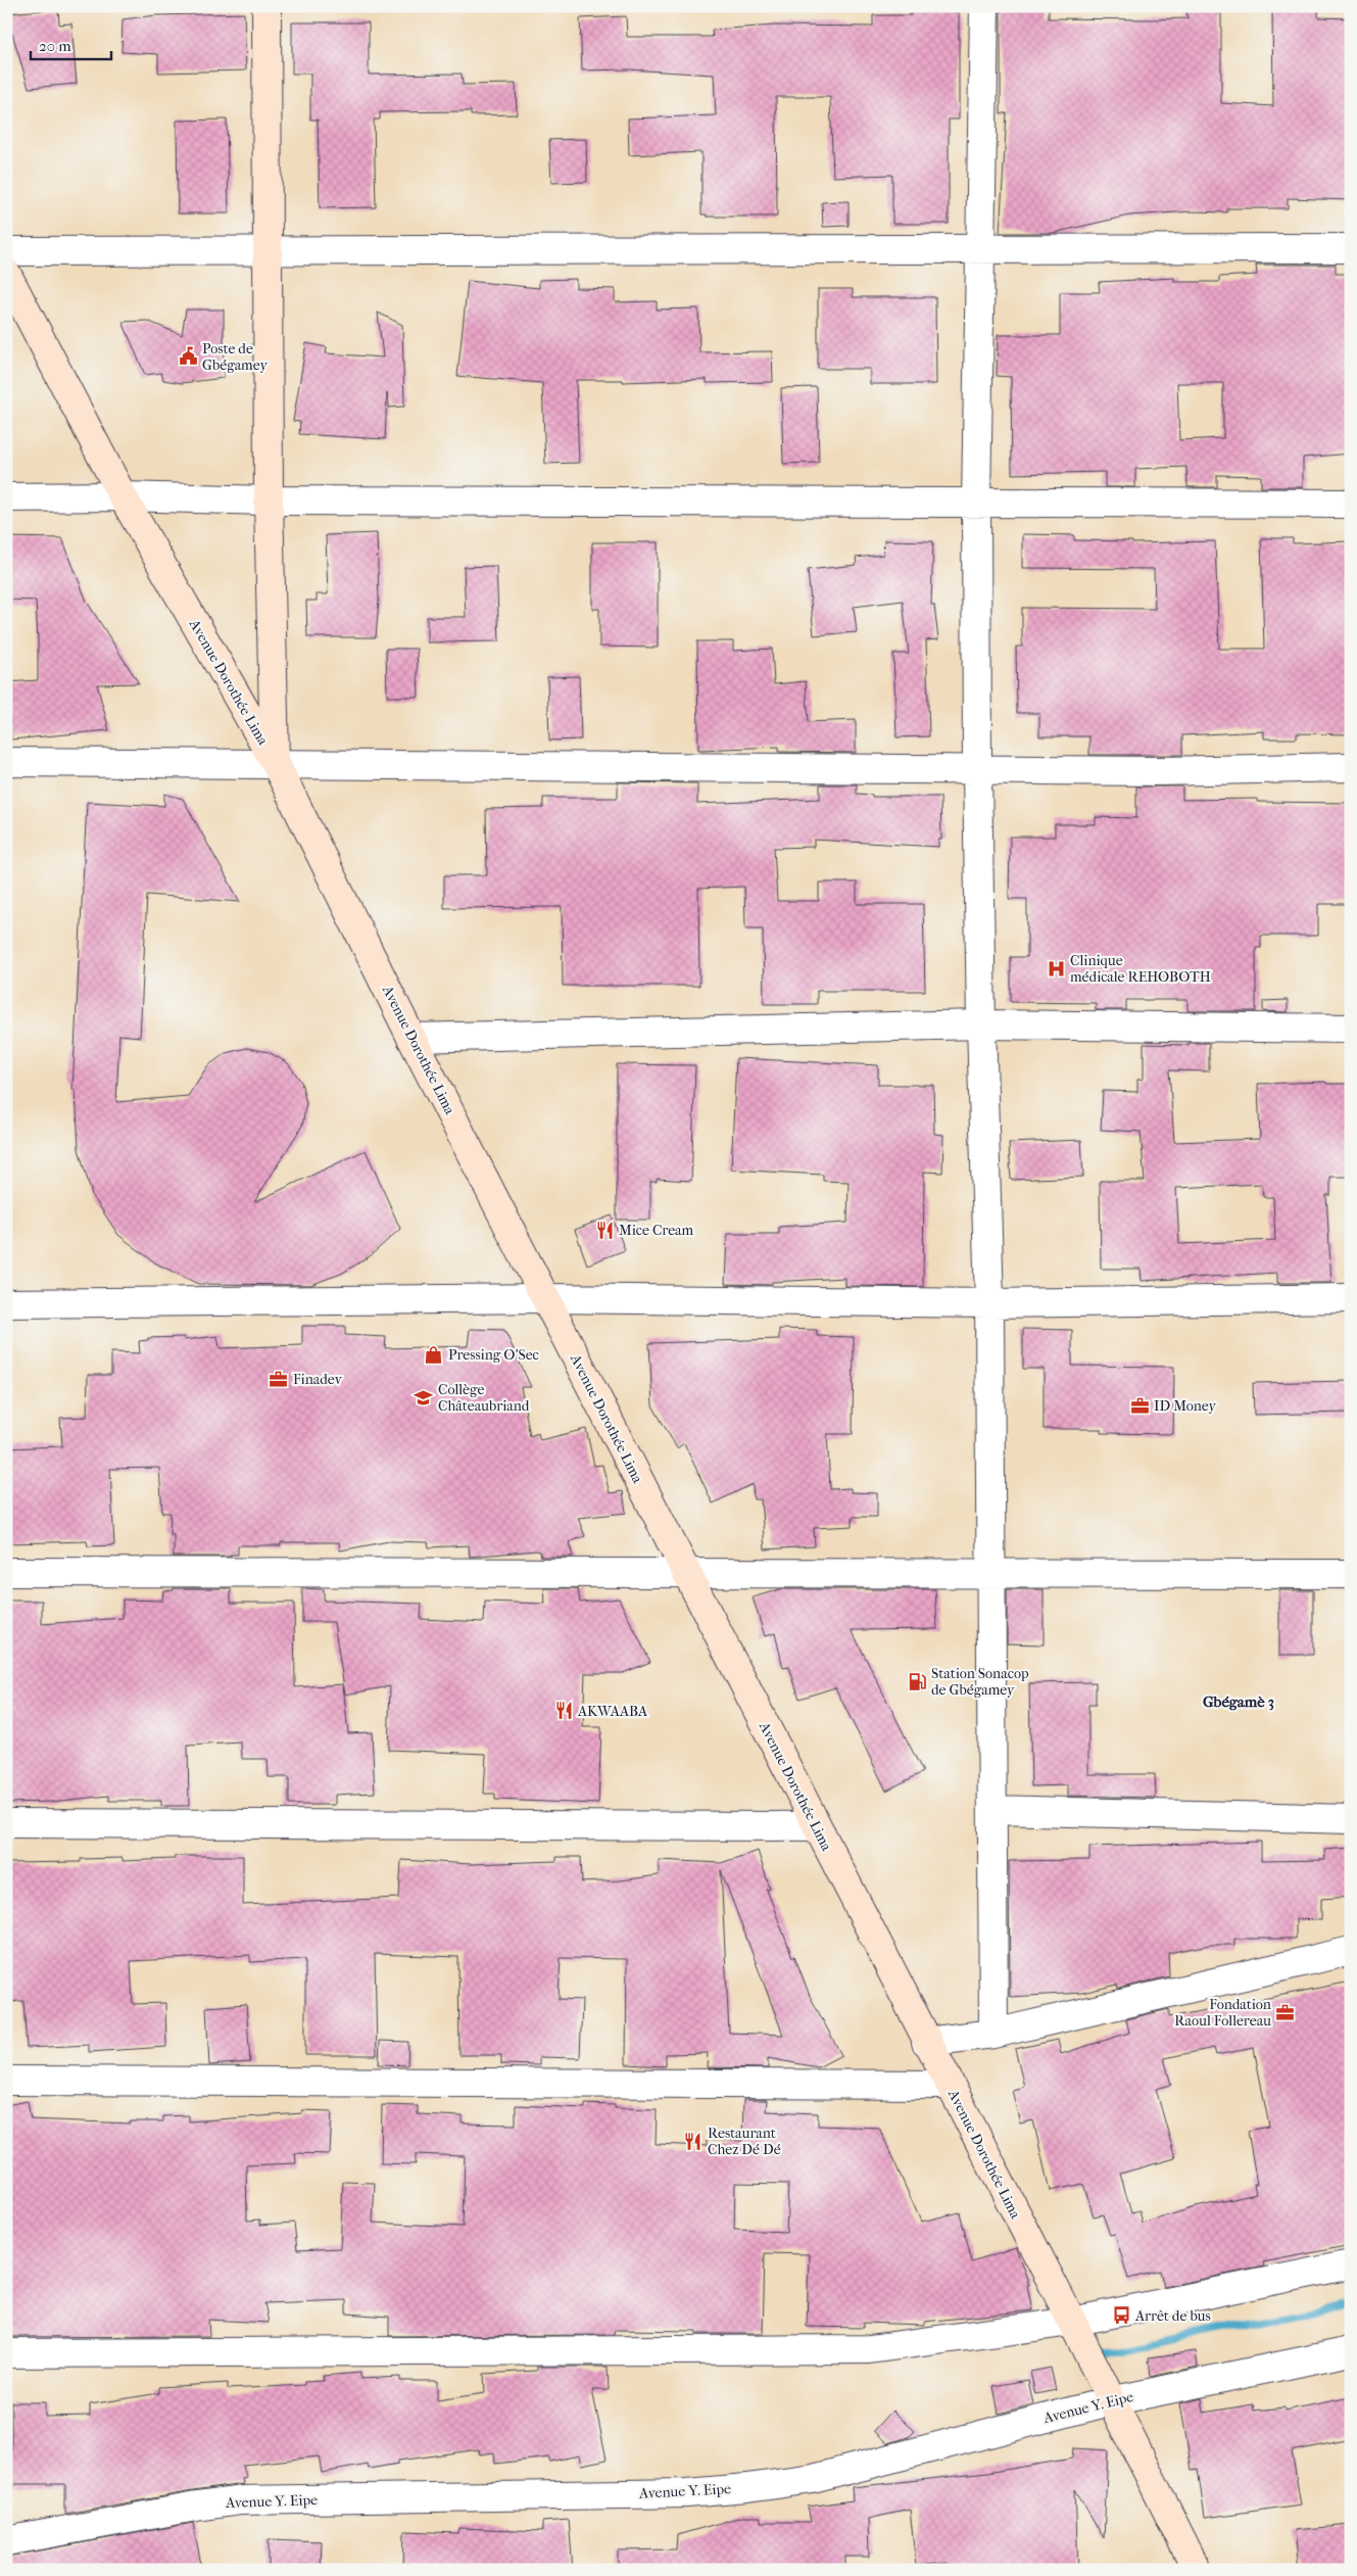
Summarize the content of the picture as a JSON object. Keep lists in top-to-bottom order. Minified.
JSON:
{"streets":{"main road":["Avenue Dorothée Lima"],"street":["Avenue Y. Eipe"]},"crossings":[["Avenue Dorothée Lima","Avenue Y. Eipe"]],"districts":["Gbégamè 3"],"places":{"public building":["Poste de Gbégamey"],"hospital":["Clinique médicale REHOBOTH"],"restaurant":["Mice Cream","AKWAABA","Restaurant Chez Dé Dé"],"shop":["Pressing O'Sec"],"office":["Finadev","ID Money","Fondation Raoul Follereau"],"school or university":["Collège Châteaubriand"],"fuel station":["Station Sonacop de Gbégamey"],"bus stop":["Arrêt de bus"]},"scale_bar":"20 m"}
